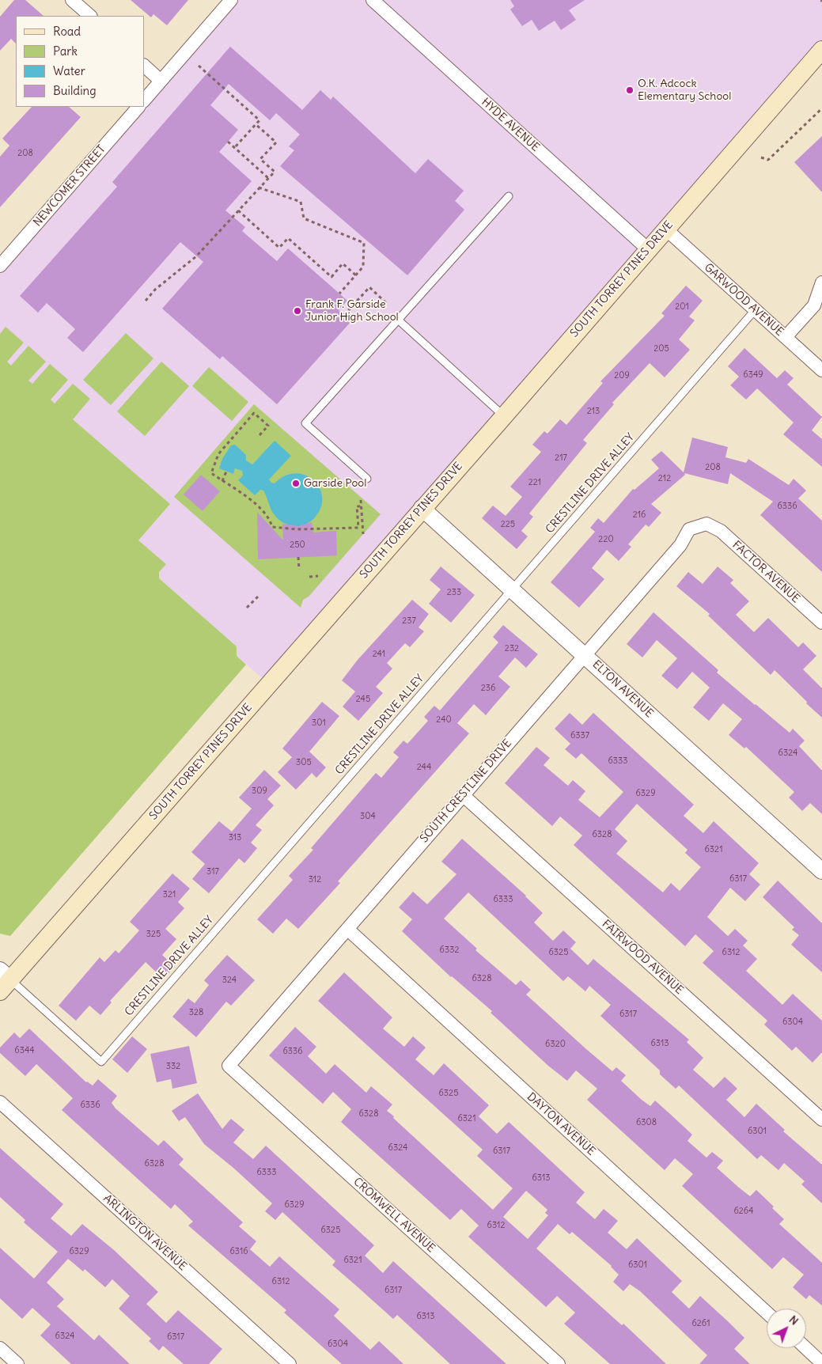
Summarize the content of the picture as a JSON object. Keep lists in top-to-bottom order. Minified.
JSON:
{"streets":{"main road":["SOUTH TORREY PINES DRIVE"],"street":["HYDE AVENUE","NEWCOMER STREET","GARWOOD AVENUE","FACTOR AVENUE","ELTON AVENUE","SOUTH CRESTLINE DRIVE","FAIRWOOD AVENUE","DAYTON AVENUE","CROMWELL AVENUE","ARLINGTON AVENUE"],"lane":["CRESTLINE DRIVE ALLEY"]},"crossings":[["HYDE AVENUE","SOUTH TORREY PINES DRIVE"],["SOUTH TORREY PINES DRIVE","GARWOOD AVENUE"],["SOUTH TORREY PINES DRIVE","CRESTLINE DRIVE ALLEY"],["SOUTH TORREY PINES DRIVE","ELTON AVENUE"],["GARWOOD AVENUE","CRESTLINE DRIVE ALLEY"],["CRESTLINE DRIVE ALLEY","ELTON AVENUE"],["FACTOR AVENUE","SOUTH CRESTLINE DRIVE"],["ELTON AVENUE","SOUTH CRESTLINE DRIVE"],["SOUTH CRESTLINE DRIVE","FAIRWOOD AVENUE"],["SOUTH CRESTLINE DRIVE","DAYTON AVENUE"],["SOUTH CRESTLINE DRIVE","CROMWELL AVENUE"]],"places":["O.K. Adcock Elementary School","Frank F. Garside Junior High School","Garside Pool"],"house_numbers":["208","201","205","6349","209","213","217","208","212","221","6336","216","225","220","250","233","237","232","241","236","245","240","301","6337","6324","6333","305","244","309","6329","304","6328","313","6321","317","6317","312","321","6333","325","6332","6325","6312","6328","324","328","6317","6304","6313","6320","6344","6336","332","6325","6336","6328","6321","6308","6301","6324","6317","6328","6333","6313","6329","6264","6312","6325","6329","6316","6321","6301","6312","6317","6313","6261","6324","6317","6304"],"legend":["Road","Park","Water","Building"],"north":"top right"}
